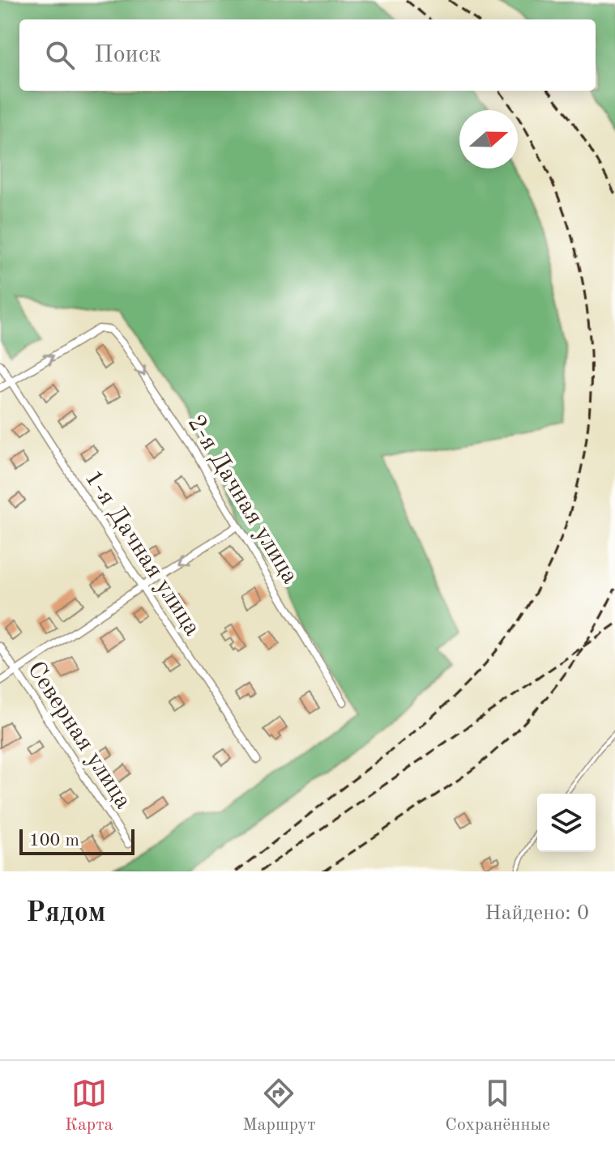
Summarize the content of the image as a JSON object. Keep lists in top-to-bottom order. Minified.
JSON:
{"streets":{"street":["2-я Дачная улица","1-я Дачная улица","Северная улица"]},"crossings":[["2-я Дачная улица","1-я Дачная улица"]],"scale_bar":"100 m","north":"right","page":{"search":"Поиск","scale":"100 m","heading":["Рядом","Найдено: 0"],"nav":["Карта","Маршрут","Сохранённые"]}}
